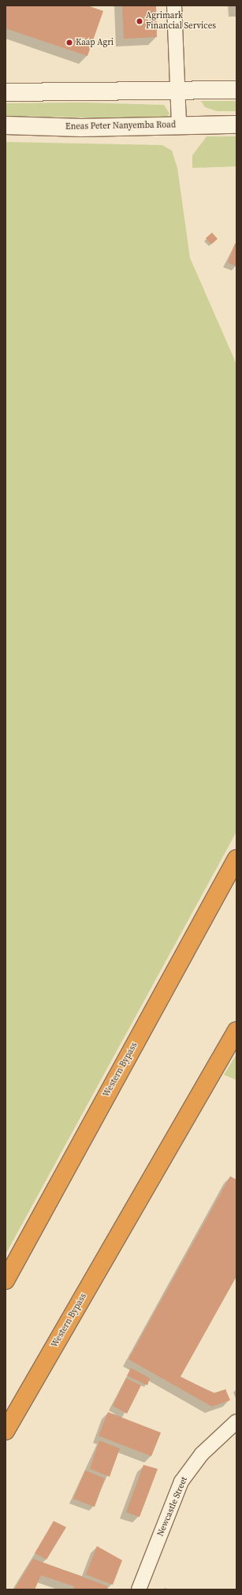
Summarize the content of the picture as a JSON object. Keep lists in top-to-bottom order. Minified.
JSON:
{"streets":{"highway":["Western Bypass"],"main road":["Eneas Peter Nanyemba Road"],"street":["Newcastle Street"]},"places":["Agrimark Financial Services","Kaap Agri"]}
